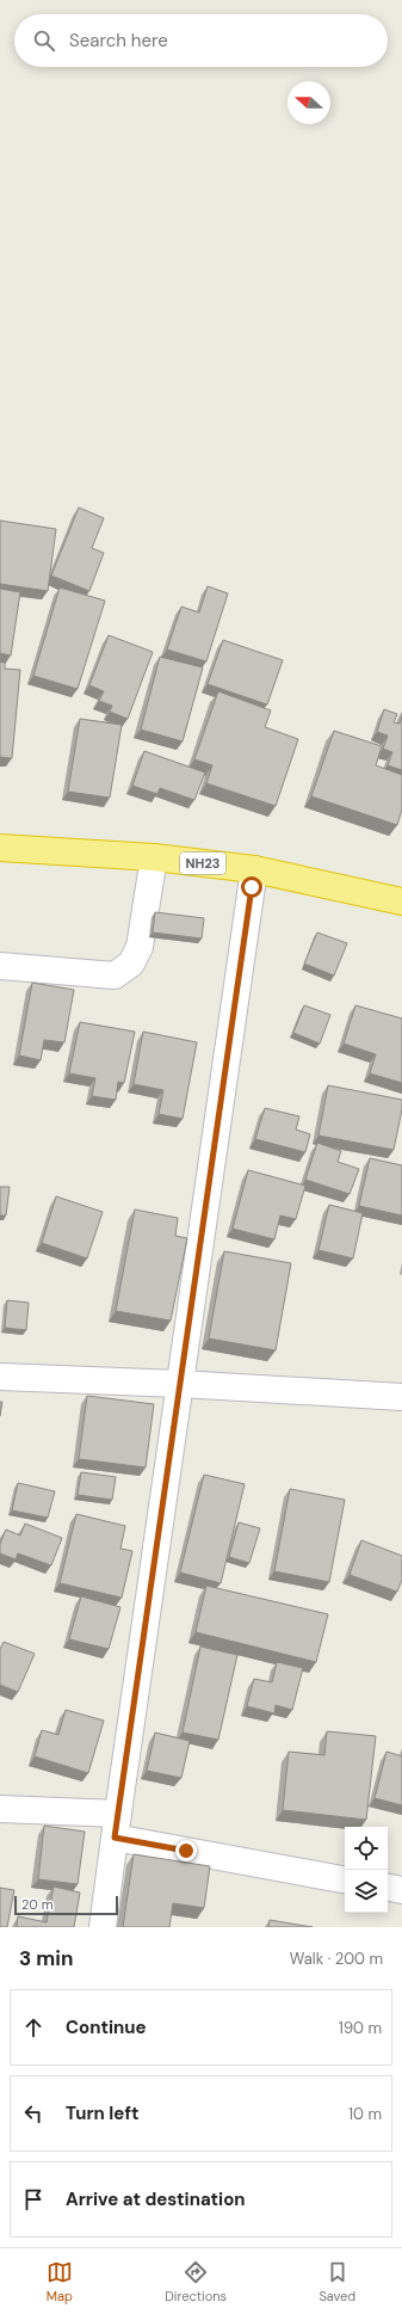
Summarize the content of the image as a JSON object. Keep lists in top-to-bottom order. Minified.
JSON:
{"streets":{"highway":["NH23"]},"scale_bar":"20 m","north":"left","page":{"search":"Search here","scale":"20 m","heading":["3 min","Walk · 200 m"],"list":[["Continue","190 m"],["Turn left","10 m"],"Arrive at destination"],"nav":["Map","Directions","Saved"]}}
